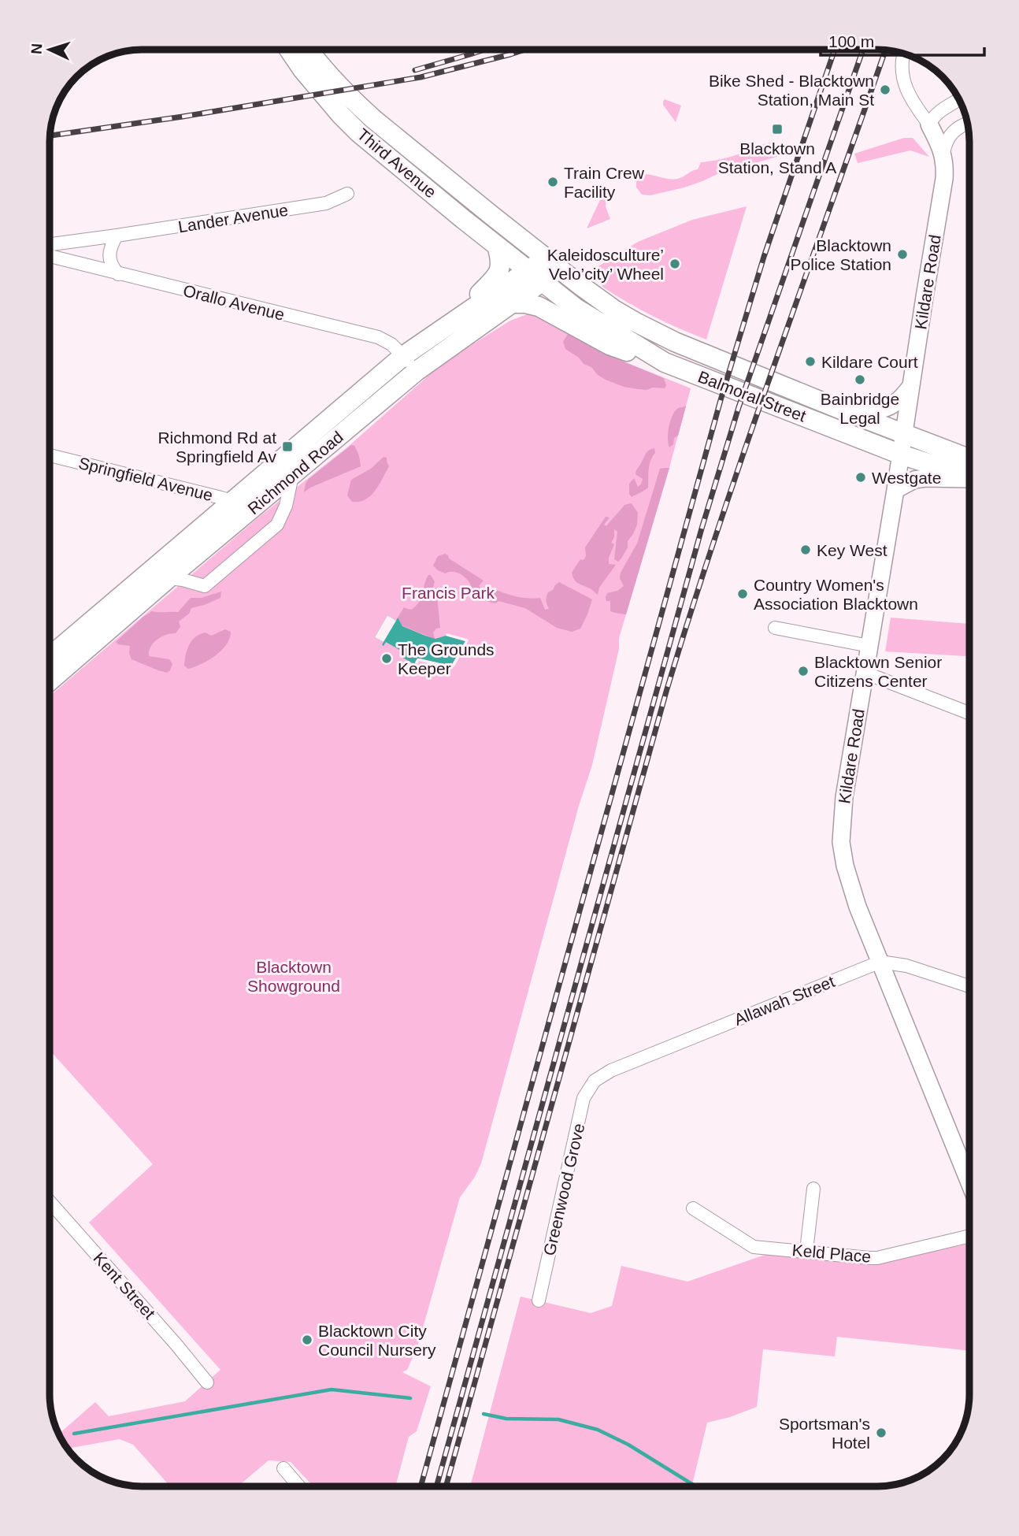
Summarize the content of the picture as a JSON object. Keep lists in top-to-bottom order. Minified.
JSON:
{"streets":{"main road":["Third Avenue","Balmoral Street","Richmond Road"],"street":["Lander Avenue","Kildare Road","Orallo Avenue","Springfield Avenue","Allawah Street","Greenwood Grove","Keld Place","Kent Street"]},"crossings":[["Third Avenue","Balmoral Street"],["Third Avenue","Richmond Road"],["Kildare Road","Balmoral Street"],["Kildare Road","Allawah Street"],["Orallo Avenue","Richmond Road"],["Balmoral Street","Richmond Road"],["Richmond Road","Springfield Avenue"],["Allawah Street","Greenwood Grove"]],"parks":["Francis Park","Blacktown Showground"],"places":{"other":["Bike Shed - Blacktown Station, Main St","Train Crew Facility","Blacktown Police Station","Kaleidosculture’ Velo’city’ Wheel","Kildare Court","Bainbridge Legal","Westgate","Key West","Country Women's Association Blacktown","The Grounds Keeper","Blacktown Senior Citizens Center","Blacktown City Council Nursery","Sportsman's Hotel"],"transit":["Blacktown Station, Stand A","Richmond Rd at Springfield Av"]},"scale_bar":"100 m","north":"left"}
